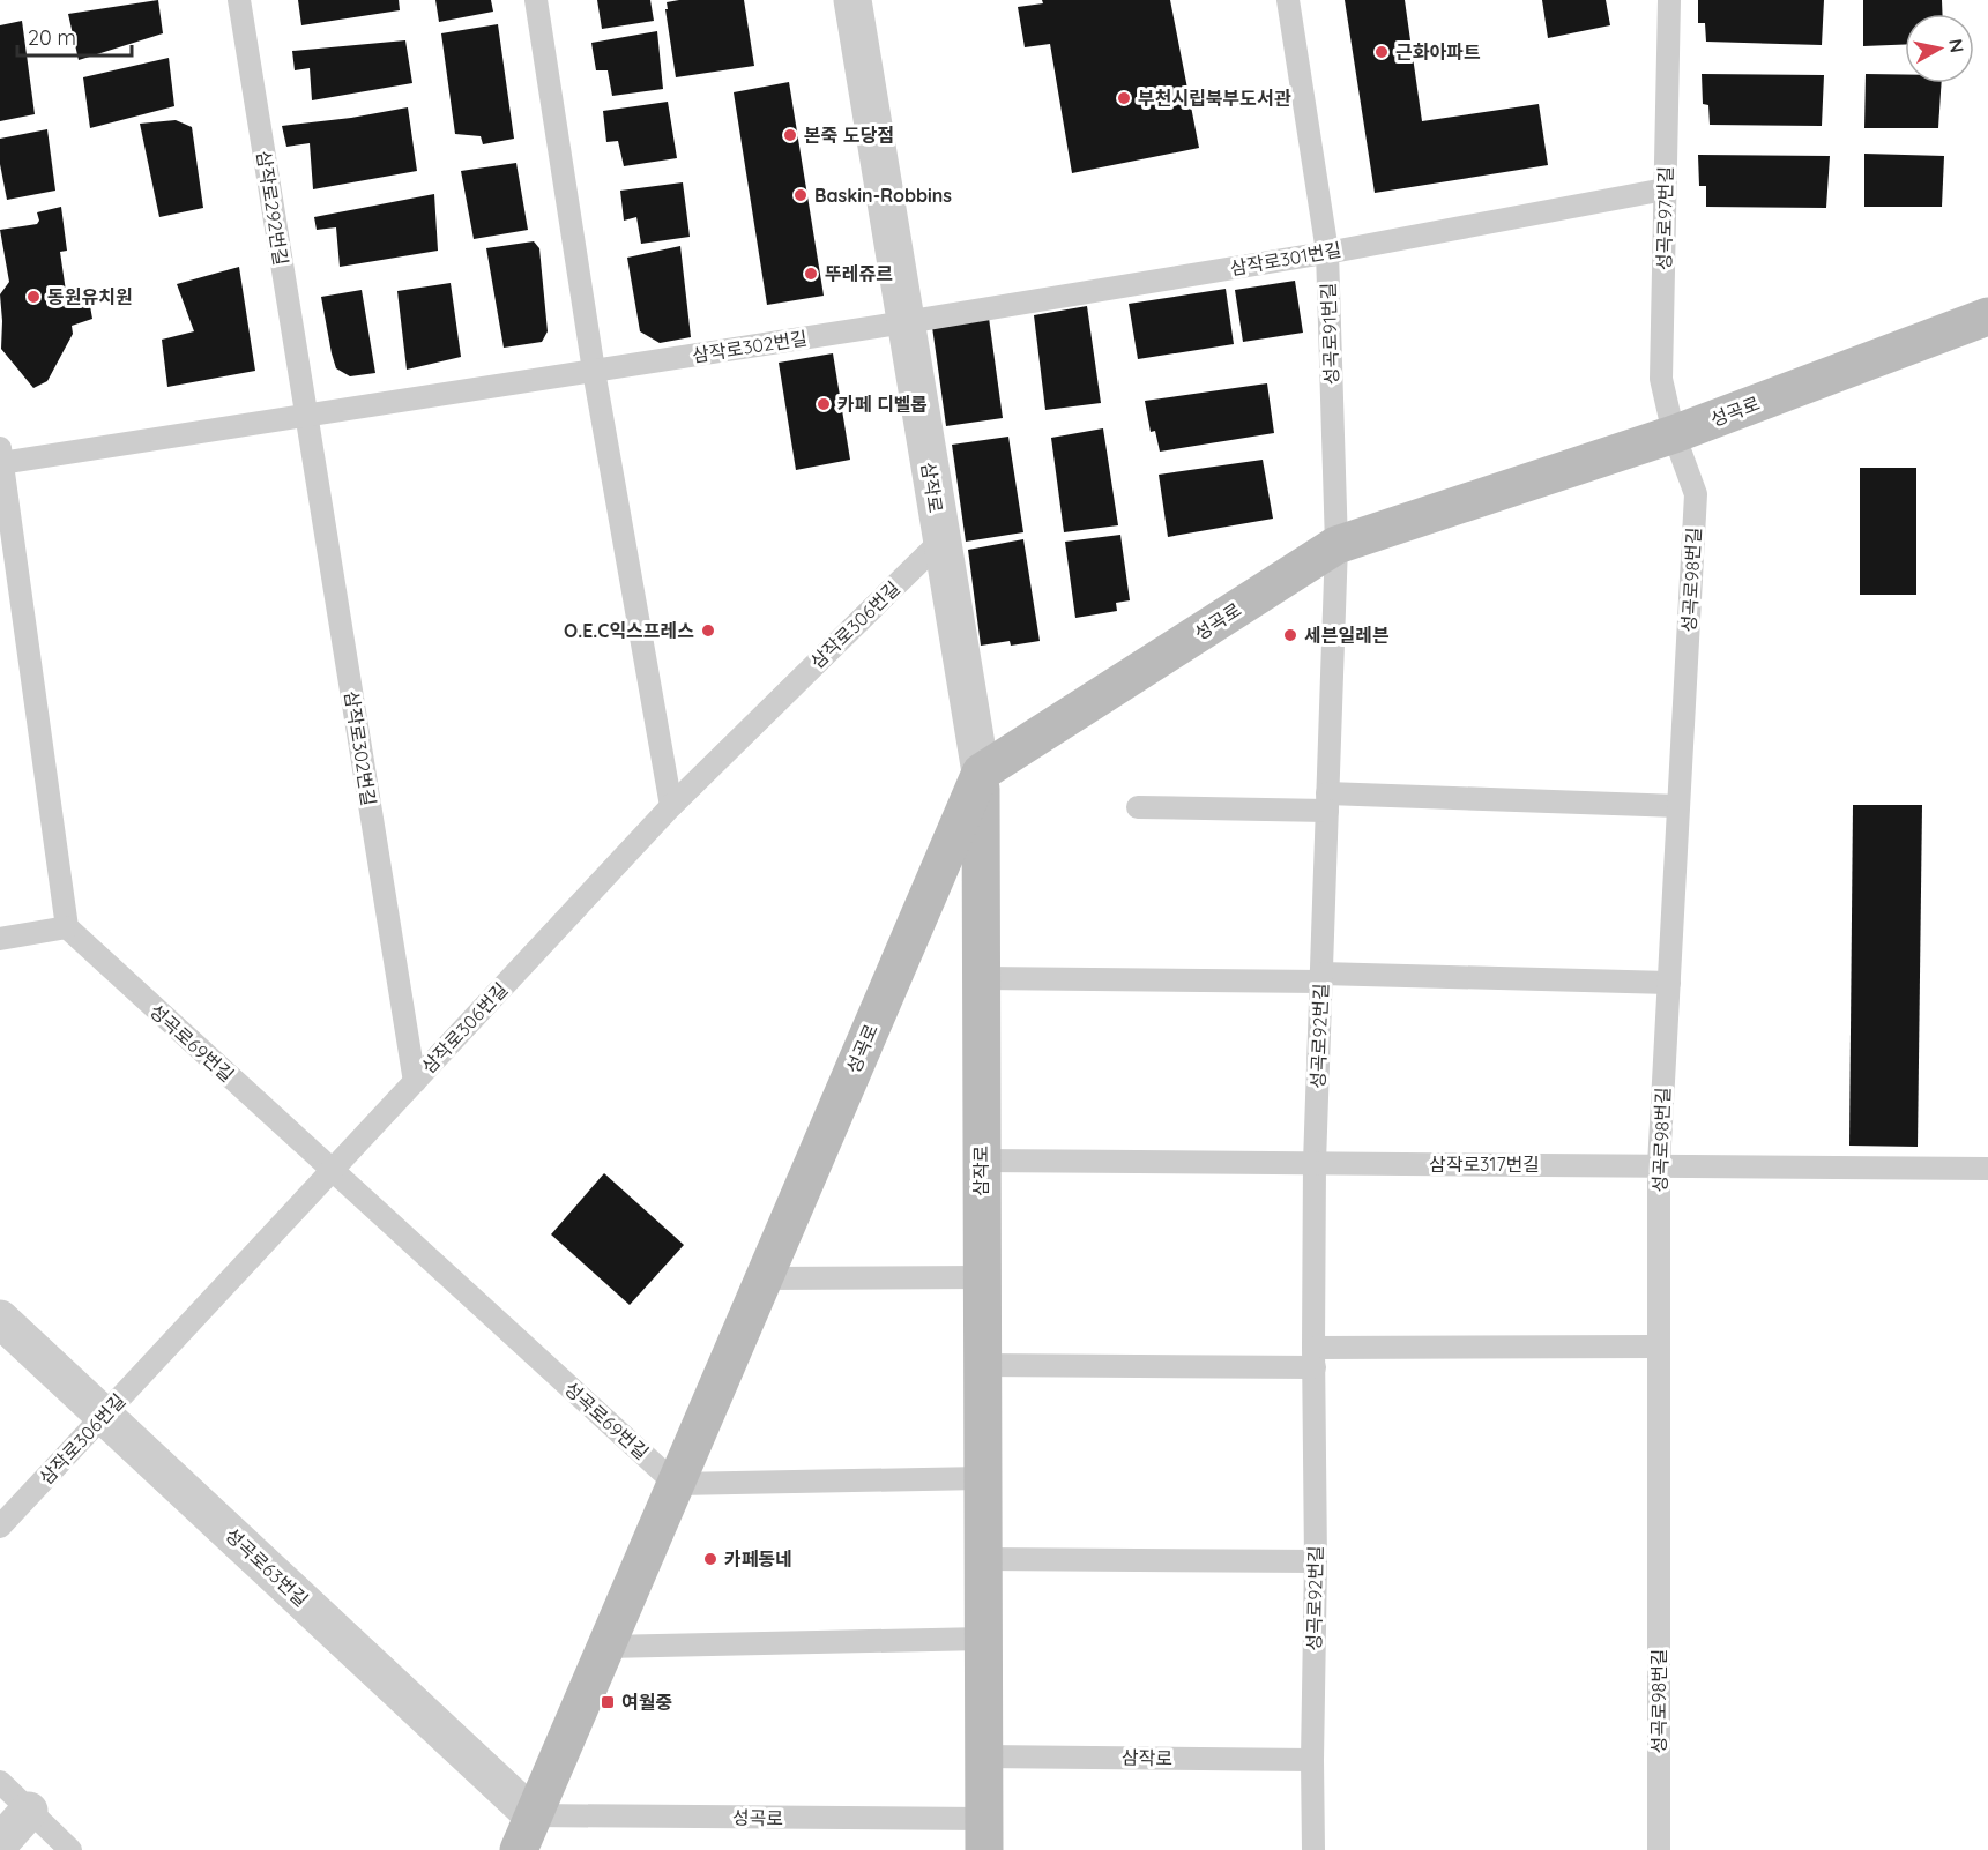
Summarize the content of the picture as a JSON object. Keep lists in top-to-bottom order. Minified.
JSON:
{"streets":{"street":["성곡로","삼작로","성곡로63번길"],"lane":["삼작로292번길","성곡로97번길","삼작로301번길","성곡로91번길","삼작로302번길","성곡로98번길","삼작로306번길","성곡로92번길","성곡로69번길","삼작로317번길"]},"crossings":[["삼작로292번길","삼작로302번길"],["성곡로97번길","삼작로301번길"],["성곡로97번길","성곡로"],["성곡로97번길","성곡로98번길"],["삼작로301번길","성곡로91번길"],["삼작로301번길","삼작로302번길"],["삼작로301번길","삼작로"],["성곡로91번길","성곡로"],["성곡로91번길","성곡로92번길"],["삼작로302번길","삼작로"],["삼작로302번길","삼작로306번길"],["성곡로","삼작로"],["성곡로","성곡로98번길"],["성곡로","성곡로92번길"],["성곡로","성곡로69번길"],["성곡로","성곡로63번길"],["삼작로","삼작로306번길"],["삼작로","성곡로92번길"],["삼작로","삼작로317번길"],["성곡로98번길","성곡로92번길"],["성곡로98번길","삼작로317번길"],["삼작로306번길","성곡로69번길"],["삼작로306번길","성곡로63번길"],["성곡로92번길","삼작로317번길"]],"places":{"other":["근화아파트","부천시립북부도서관","본죽 도당점","Baskin-Robbins","뚜레쥬르","동원유치원","카페 디벨롭","O.E.C익스프레스","세븐일레븐","카페동네"],"transit":["여월중"]},"scale_bar":"20 m","north":"right"}
